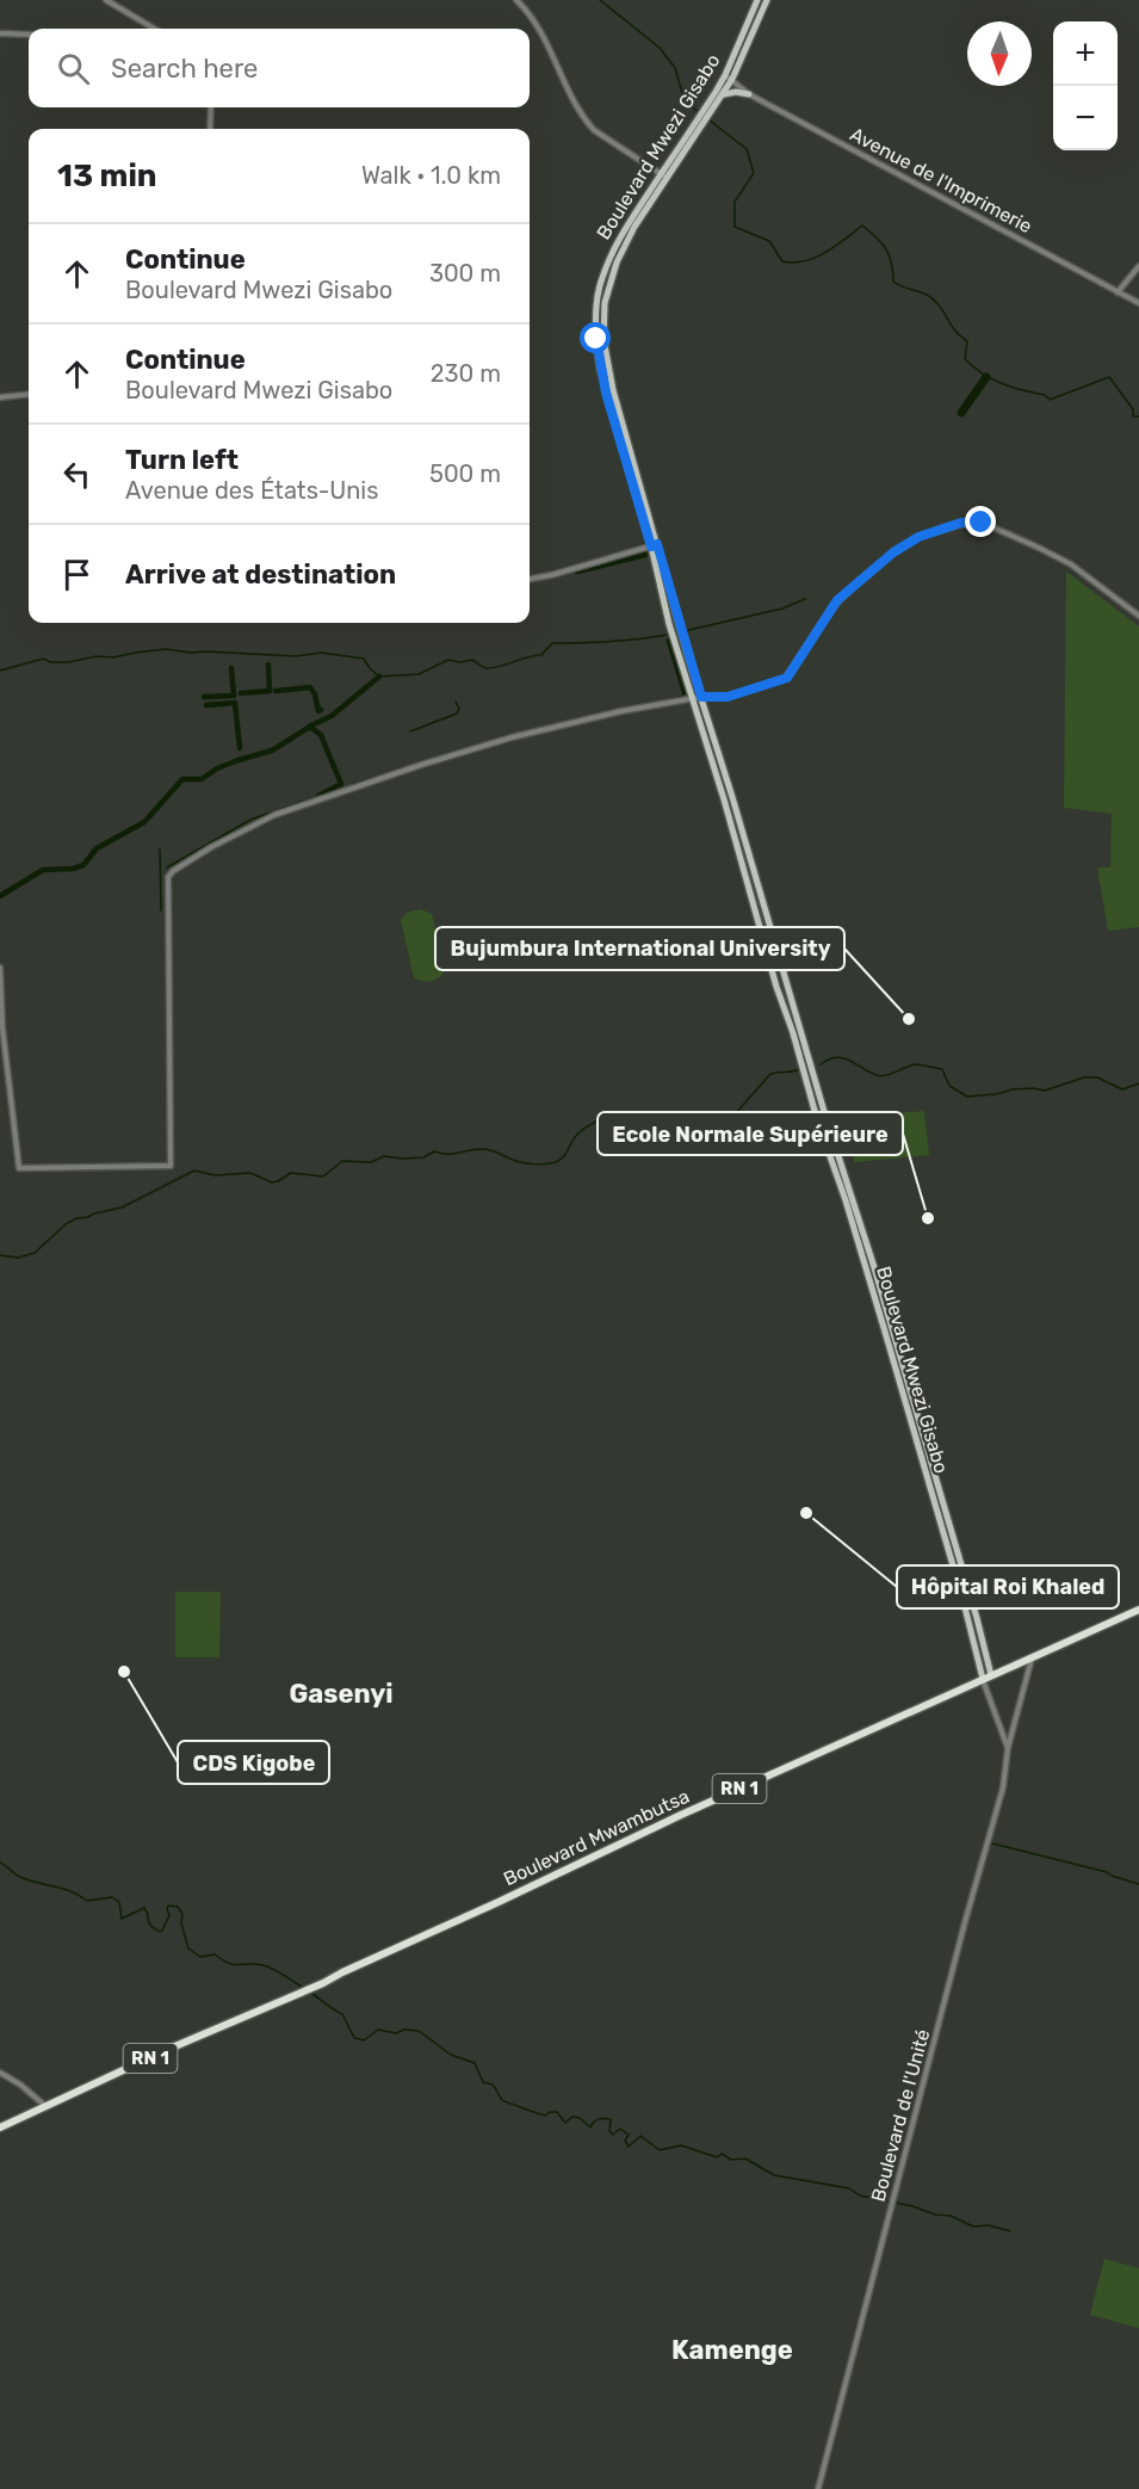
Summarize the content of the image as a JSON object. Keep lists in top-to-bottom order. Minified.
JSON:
{"streets":{"highway":["RN 1","Boulevard Mwambutsa"],"main road":["Boulevard Mwezi Gisabo"],"street":["Avenue de l'Imprimerie","Boulevard de l'Unité"]},"crossings":[["Boulevard Mwezi Gisabo","Avenue de l'Imprimerie"],["Boulevard Mwezi Gisabo","Boulevard Mwambutsa"],["Boulevard Mwezi Gisabo","Boulevard de l'Unité"],["Boulevard Mwambutsa","Boulevard de l'Unité"]],"districts":["Gasenyi","Kamenge"],"places":["Bujumbura International University","Ecole Normale Supérieure","Hôpital Roi Khaled","CDS Kigobe"],"north":"bottom","page":{"map_buttons":["+","−"],"search":"Search here","heading":["13 min","Walk · 1.0 km"],"list":[["Continue","Boulevard Mwezi Gisabo","300 m"],["Continue","Boulevard Mwezi Gisabo","230 m"],["Turn left","Avenue des États-Unis","500 m"],"Arrive at destination"]}}
